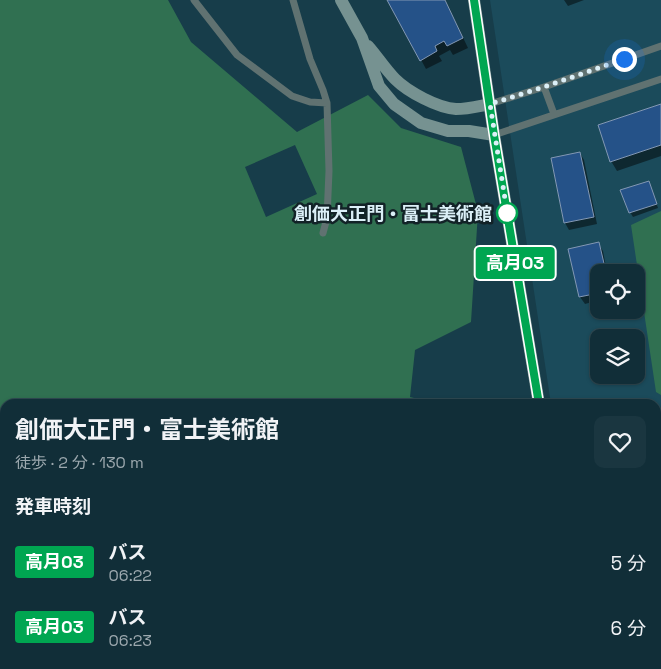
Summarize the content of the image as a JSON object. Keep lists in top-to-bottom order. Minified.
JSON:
{"places":["創価大正門・富士美術館"],"lines":["bus line 高月03"],"page":{"on_map":"高月03","heading":[["創価大正門・富士美術館","徒歩 · 2 分 · 130 m"],"発車時刻"],"list":[{"mark":"高月03","name":"バス","note":"06:22","value":"5 分"},{"mark":"高月03","name":"バス","note":"06:23","value":"6 分"}]}}
